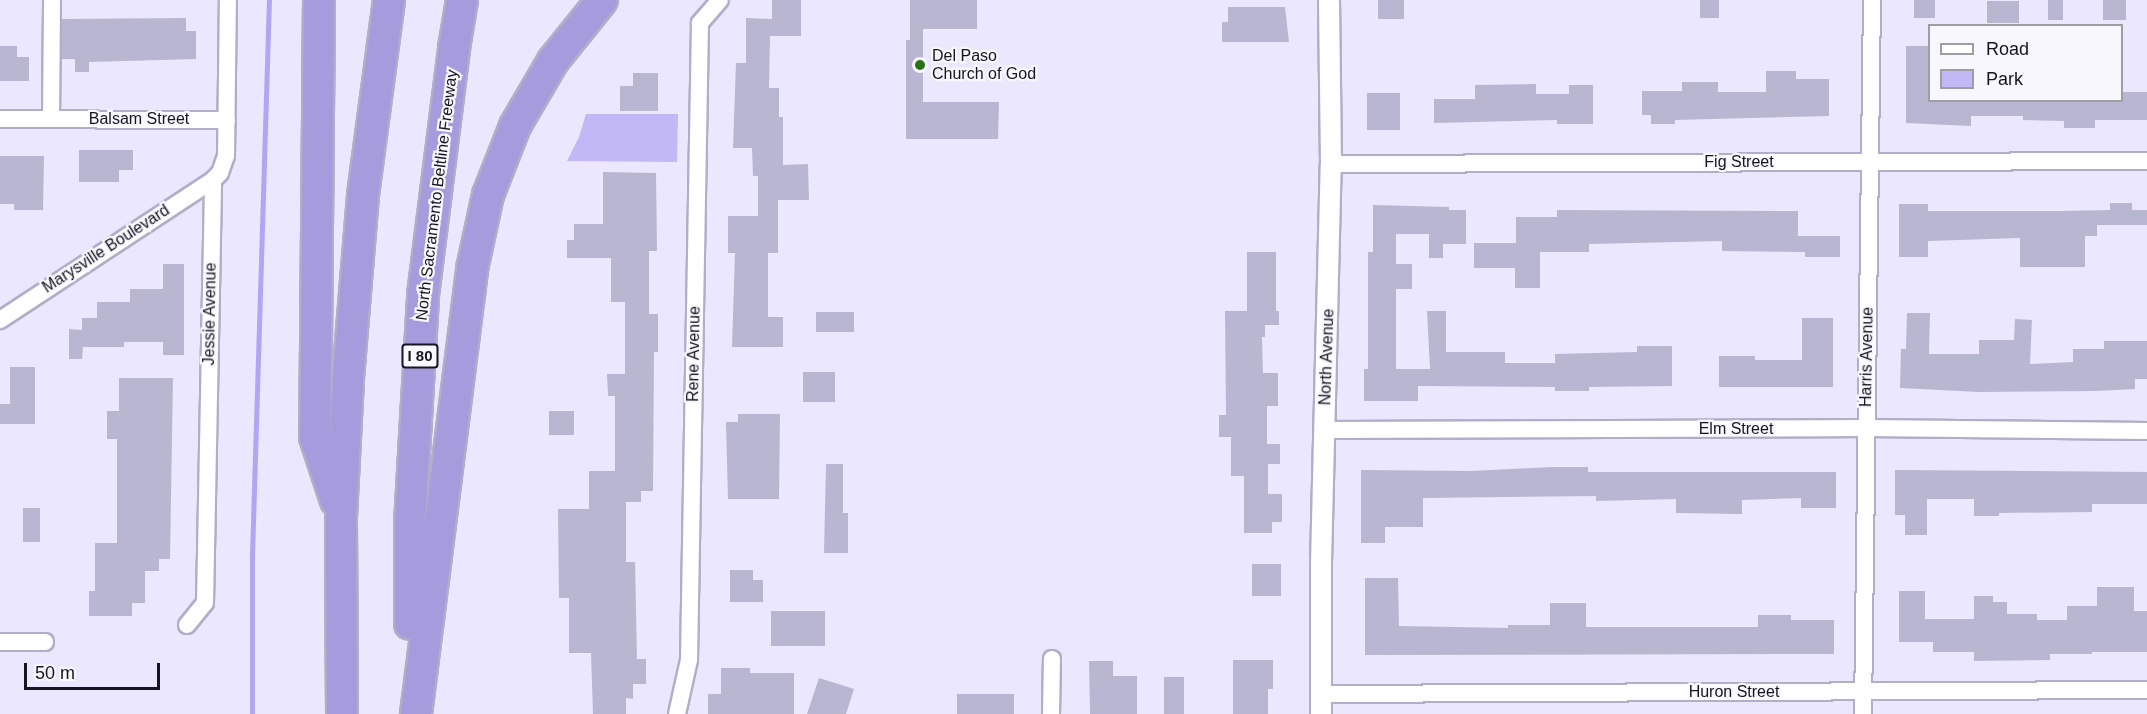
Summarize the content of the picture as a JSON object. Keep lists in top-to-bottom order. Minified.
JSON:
{"streets":{"highway":["North Sacramento Beltline Freeway","I 80"],"street":["Balsam Street","Fig Street","Marysville Boulevard","Jessie Avenue","Rene Avenue","North Avenue","Harris Avenue","Elm Street","Huron Street"]},"crossings":[["Balsam Street","Jessie Avenue"],["Fig Street","North Avenue"],["Fig Street","Harris Avenue"],["Marysville Boulevard","Jessie Avenue"],["North Avenue","Elm Street"],["North Avenue","Huron Street"],["Harris Avenue","Elm Street"],["Harris Avenue","Huron Street"]],"places":["Del Paso Church of God"],"legend":["Road","Park"],"scale_bar":"50 m"}
